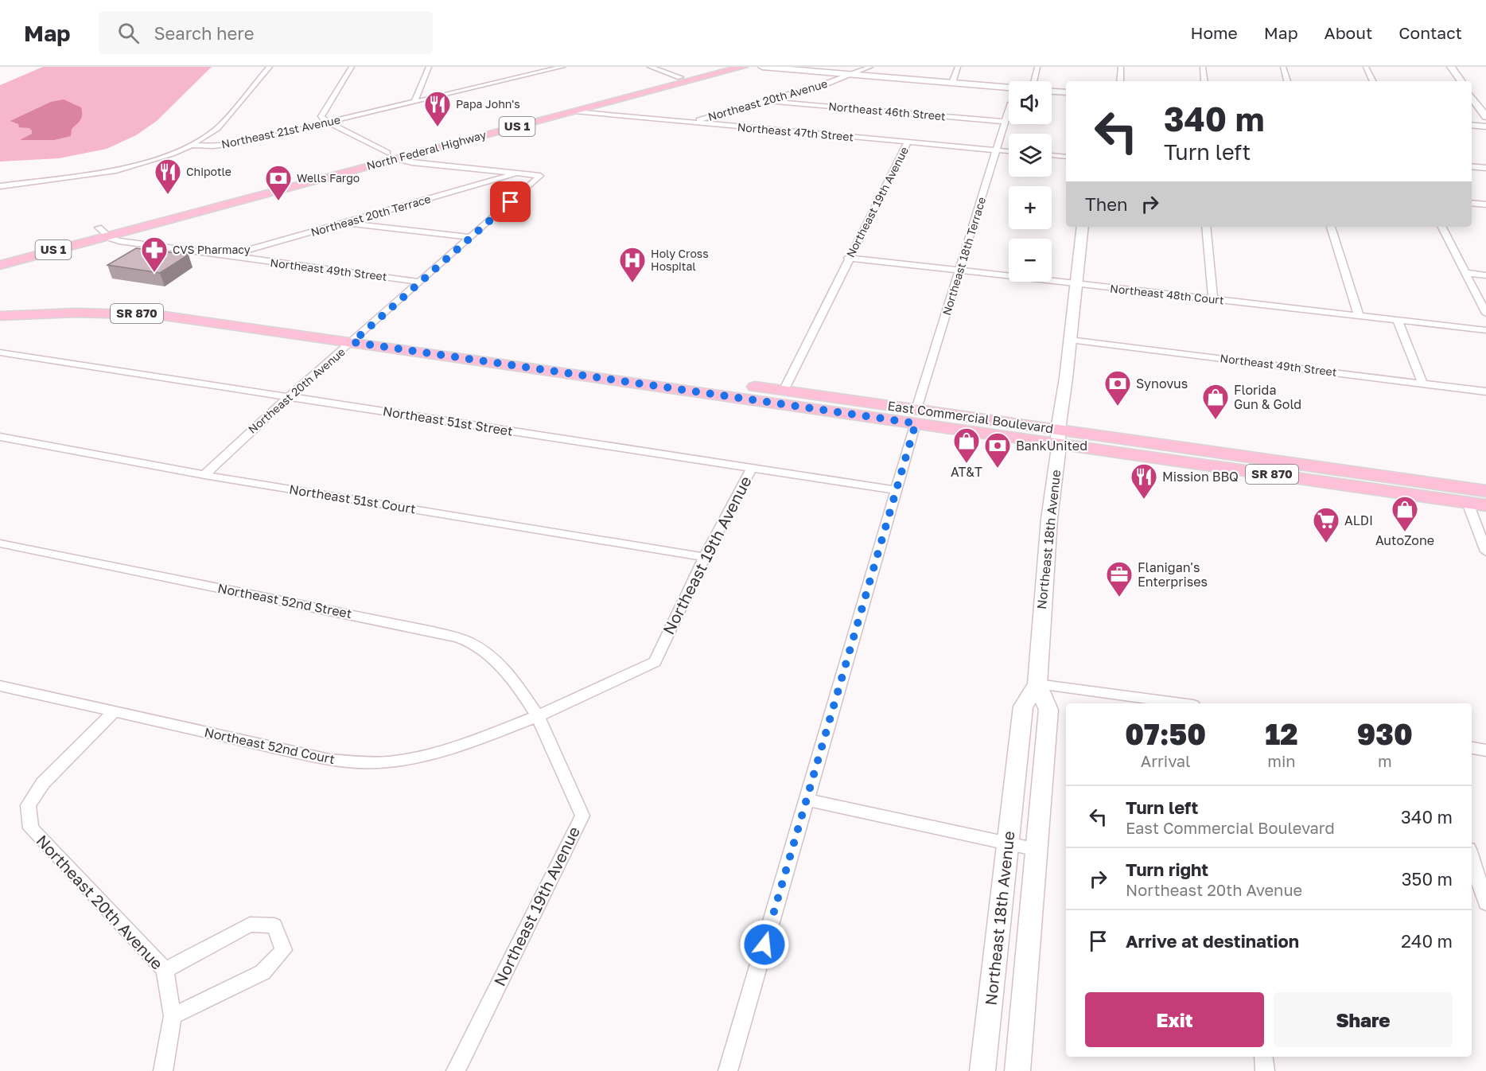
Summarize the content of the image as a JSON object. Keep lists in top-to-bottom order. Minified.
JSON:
{"streets":{"main road":["US 1","North Federal Highway","SR 870","East Commercial Boulevard"],"street":["Northeast 20th Avenue","Northeast 46th Street","Northeast 21st Avenue","Northeast 47th Street","Northeast 19th Avenue","Northeast 20th Terrace","Northeast 18th Terrace","Northeast 49th Street","Northeast 48th Court","Northeast 51st Street","Northeast 51st Court","Northeast 18th Avenue","Northeast 52nd Street","Northeast 52nd Court"]},"crossings":[["Northeast 20th Avenue","Northeast 46th Street"],["Northeast 20th Avenue","Northeast 47th Street"],["Northeast 20th Avenue","Northeast 20th Terrace"],["Northeast 20th Avenue","Northeast 49th Street"],["Northeast 20th Avenue","East Commercial Boulevard"],["Northeast 20th Avenue","Northeast 51st Street"],["Northeast 20th Avenue","Northeast 51st Court"],["Northeast 20th Avenue","Northeast 52nd Court"],["Northeast 46th Street","Northeast 18th Terrace"],["Northeast 47th Street","North Federal Highway"],["Northeast 47th Street","Northeast 19th Avenue"],["Northeast 47th Street","Northeast 18th Terrace"],["North Federal Highway","Northeast 49th Street"],["Northeast 19th Avenue","Northeast 48th Court"],["Northeast 19th Avenue","East Commercial Boulevard"],["Northeast 19th Avenue","Northeast 51st Street"],["Northeast 19th Avenue","Northeast 51st Court"],["Northeast 19th Avenue","Northeast 52nd Street"],["Northeast 19th Avenue","Northeast 52nd Court"],["Northeast 20th Terrace","Northeast 49th Street"],["Northeast 18th Terrace","Northeast 48th Court"],["Northeast 18th Terrace","East Commercial Boulevard"],["Northeast 18th Terrace","Northeast 51st Street"],["Northeast 49th Street","Northeast 18th Avenue"],["Northeast 48th Court","Northeast 18th Avenue"],["East Commercial Boulevard","Northeast 18th Avenue"],["Northeast 52nd Street","Northeast 52nd Court"]],"places":{"restaurant":["Papa John's","Chipotle","Mission BBQ"],"bank":["Wells Fargo","Synovus","BankUnited"],"pharmacy":["CVS Pharmacy"],"hospital":["Holy Cross Hospital"],"shop":["Florida Gun & Gold","AT&T","AutoZone"],"supermarket":["ALDI"],"office":["Flanigan's Enterprises"]},"page":{"header":"Map","search":"Search here","nav":["Home","Map","About","Contact"],"map_buttons":["+","−"],"turn":["340 m","Turn left"],"then":"Then","eta":["07:50","Arrival","12","min","930","m"],"list":[{"name":"Turn left","note":"East Commercial Boulevard","value":"340 m"},{"name":"Turn right","note":"Northeast 20th Avenue","value":"350 m"},{"name":"Arrive at destination","value":"240 m"}],"buttons":["Exit","Share"]}}
